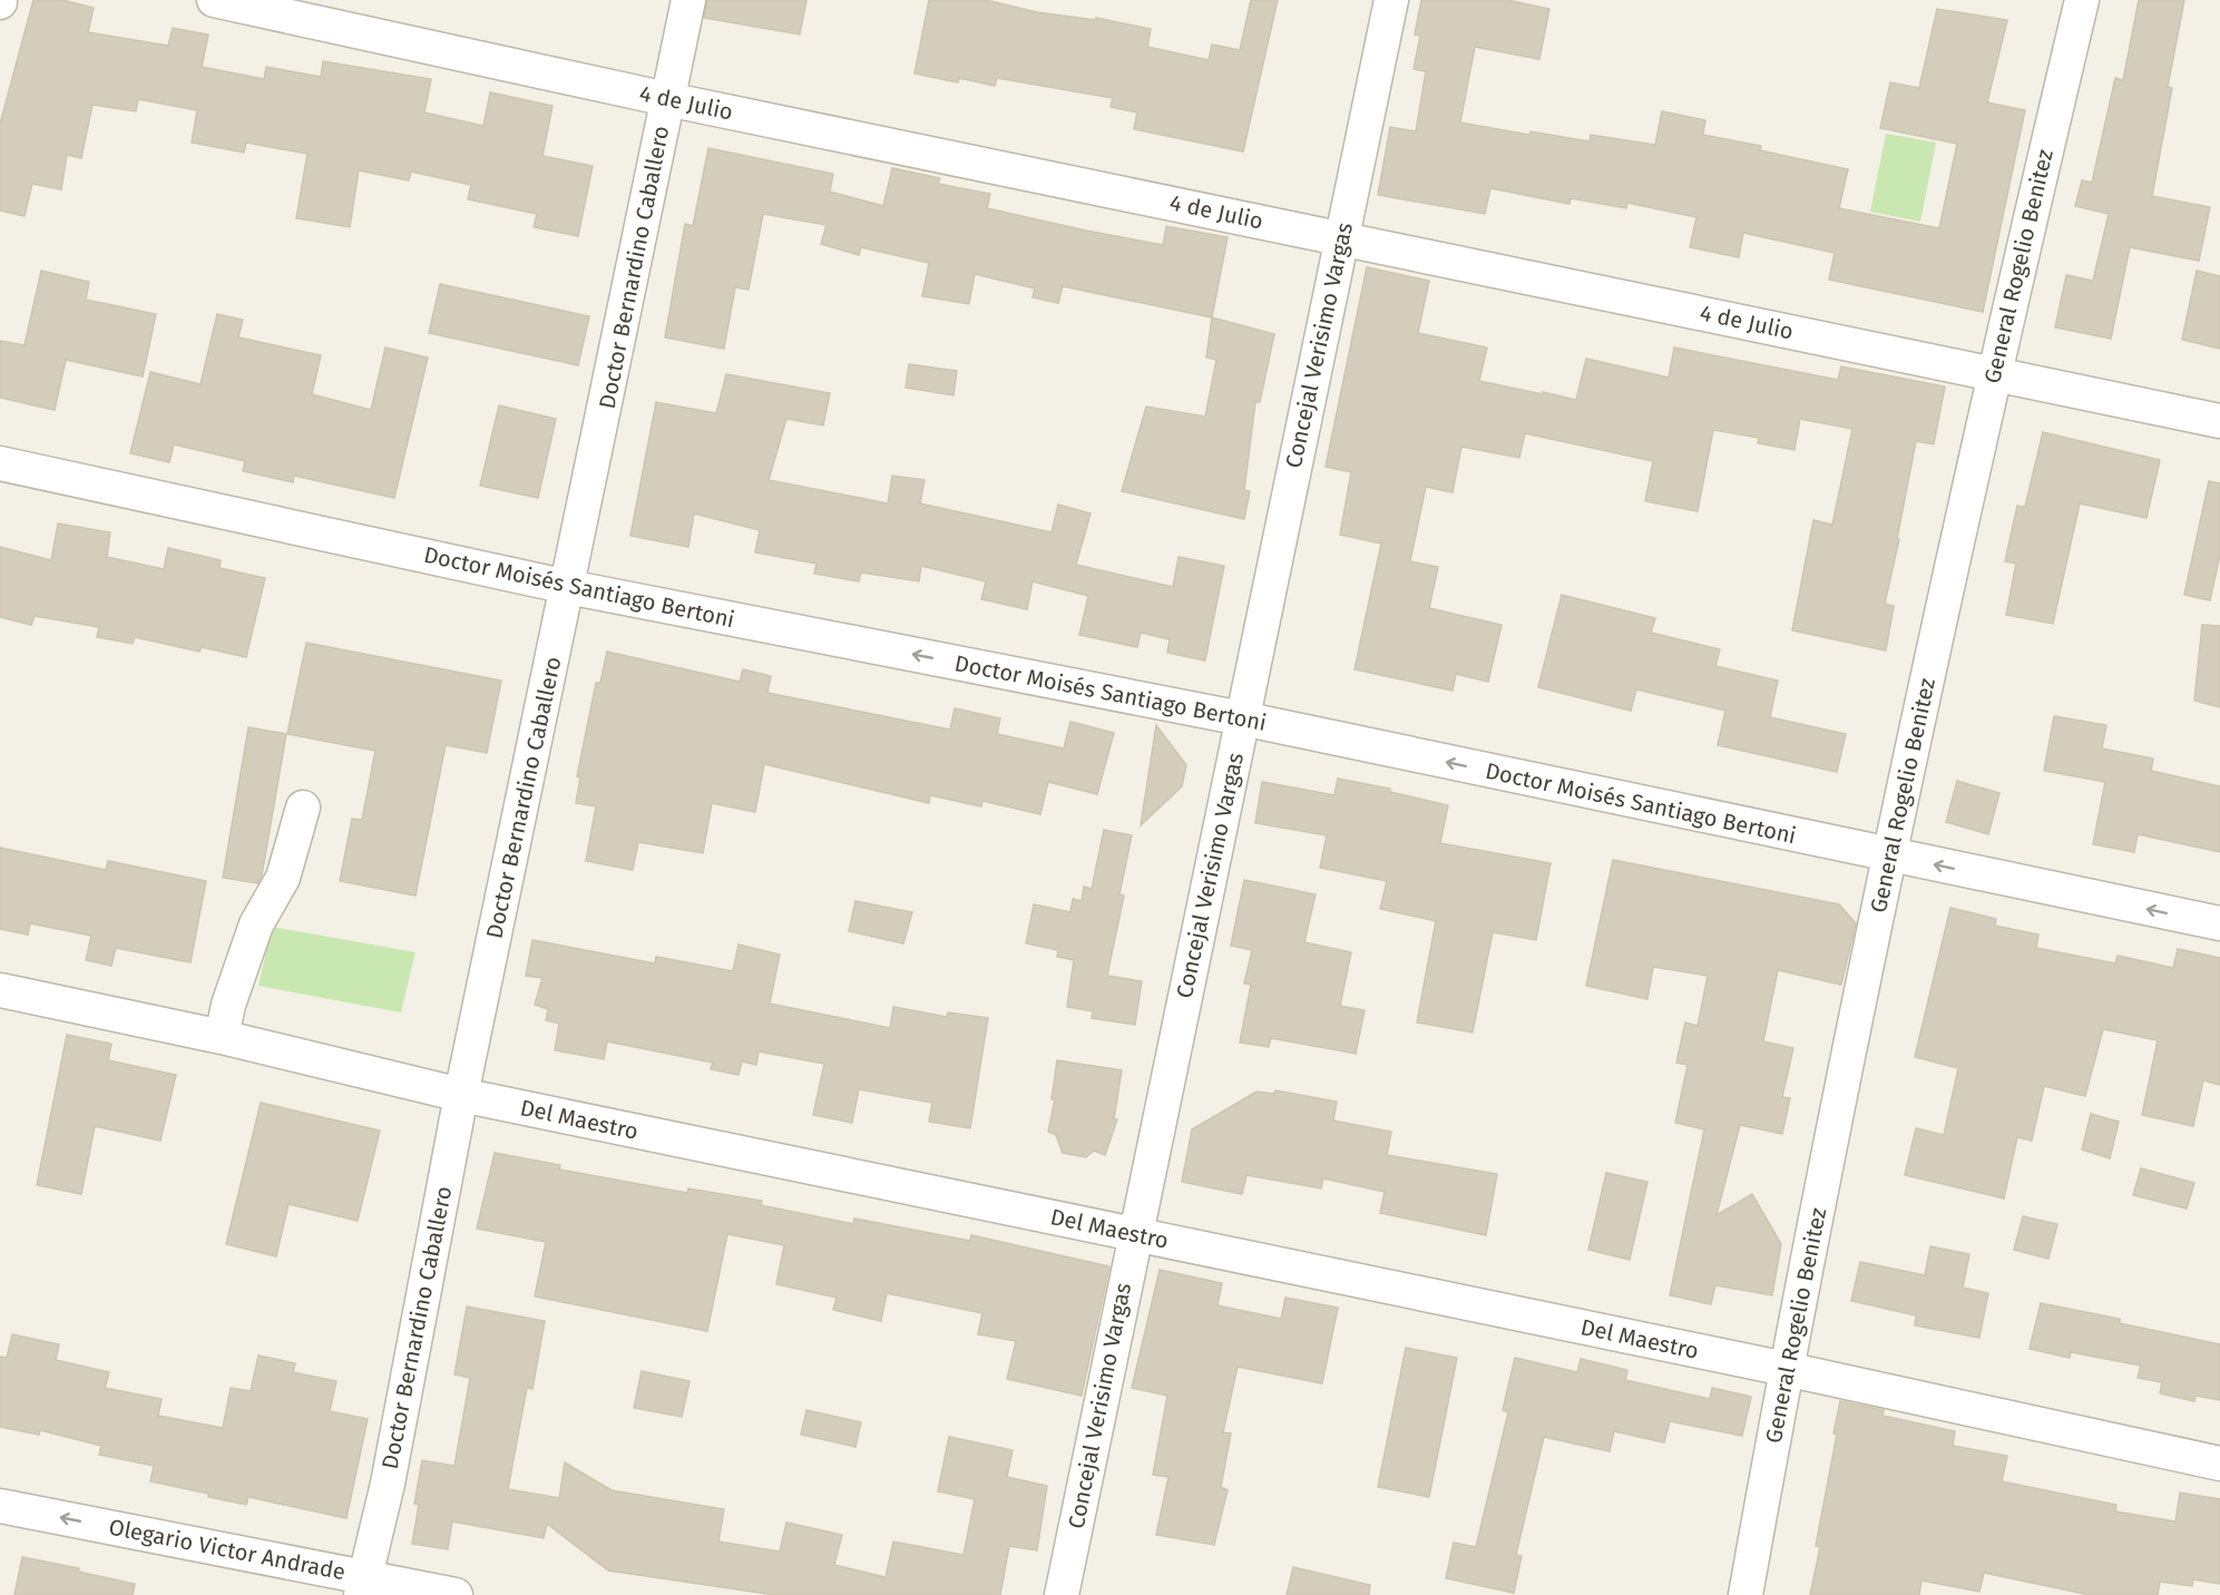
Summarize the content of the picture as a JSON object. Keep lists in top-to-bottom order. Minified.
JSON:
{"streets":{"street":["4 de Julio","General Rogelio Benitez","Doctor Bernardino Caballero","Concejal Verisimo Vargas","Doctor Moisés Santiago Bertoni","Del Maestro","Olegario Victor Andrade"]},"crossings":[["4 de Julio","General Rogelio Benitez"],["4 de Julio","Doctor Bernardino Caballero"],["4 de Julio","Concejal Verisimo Vargas"],["General Rogelio Benitez","Doctor Moisés Santiago Bertoni"],["General Rogelio Benitez","Del Maestro"],["Doctor Bernardino Caballero","Doctor Moisés Santiago Bertoni"],["Doctor Bernardino Caballero","Del Maestro"],["Doctor Bernardino Caballero","Olegario Victor Andrade"],["Concejal Verisimo Vargas","Doctor Moisés Santiago Bertoni"],["Concejal Verisimo Vargas","Del Maestro"]],"one_way":["Doctor Moisés Santiago Bertoni","Olegario Victor Andrade"]}
